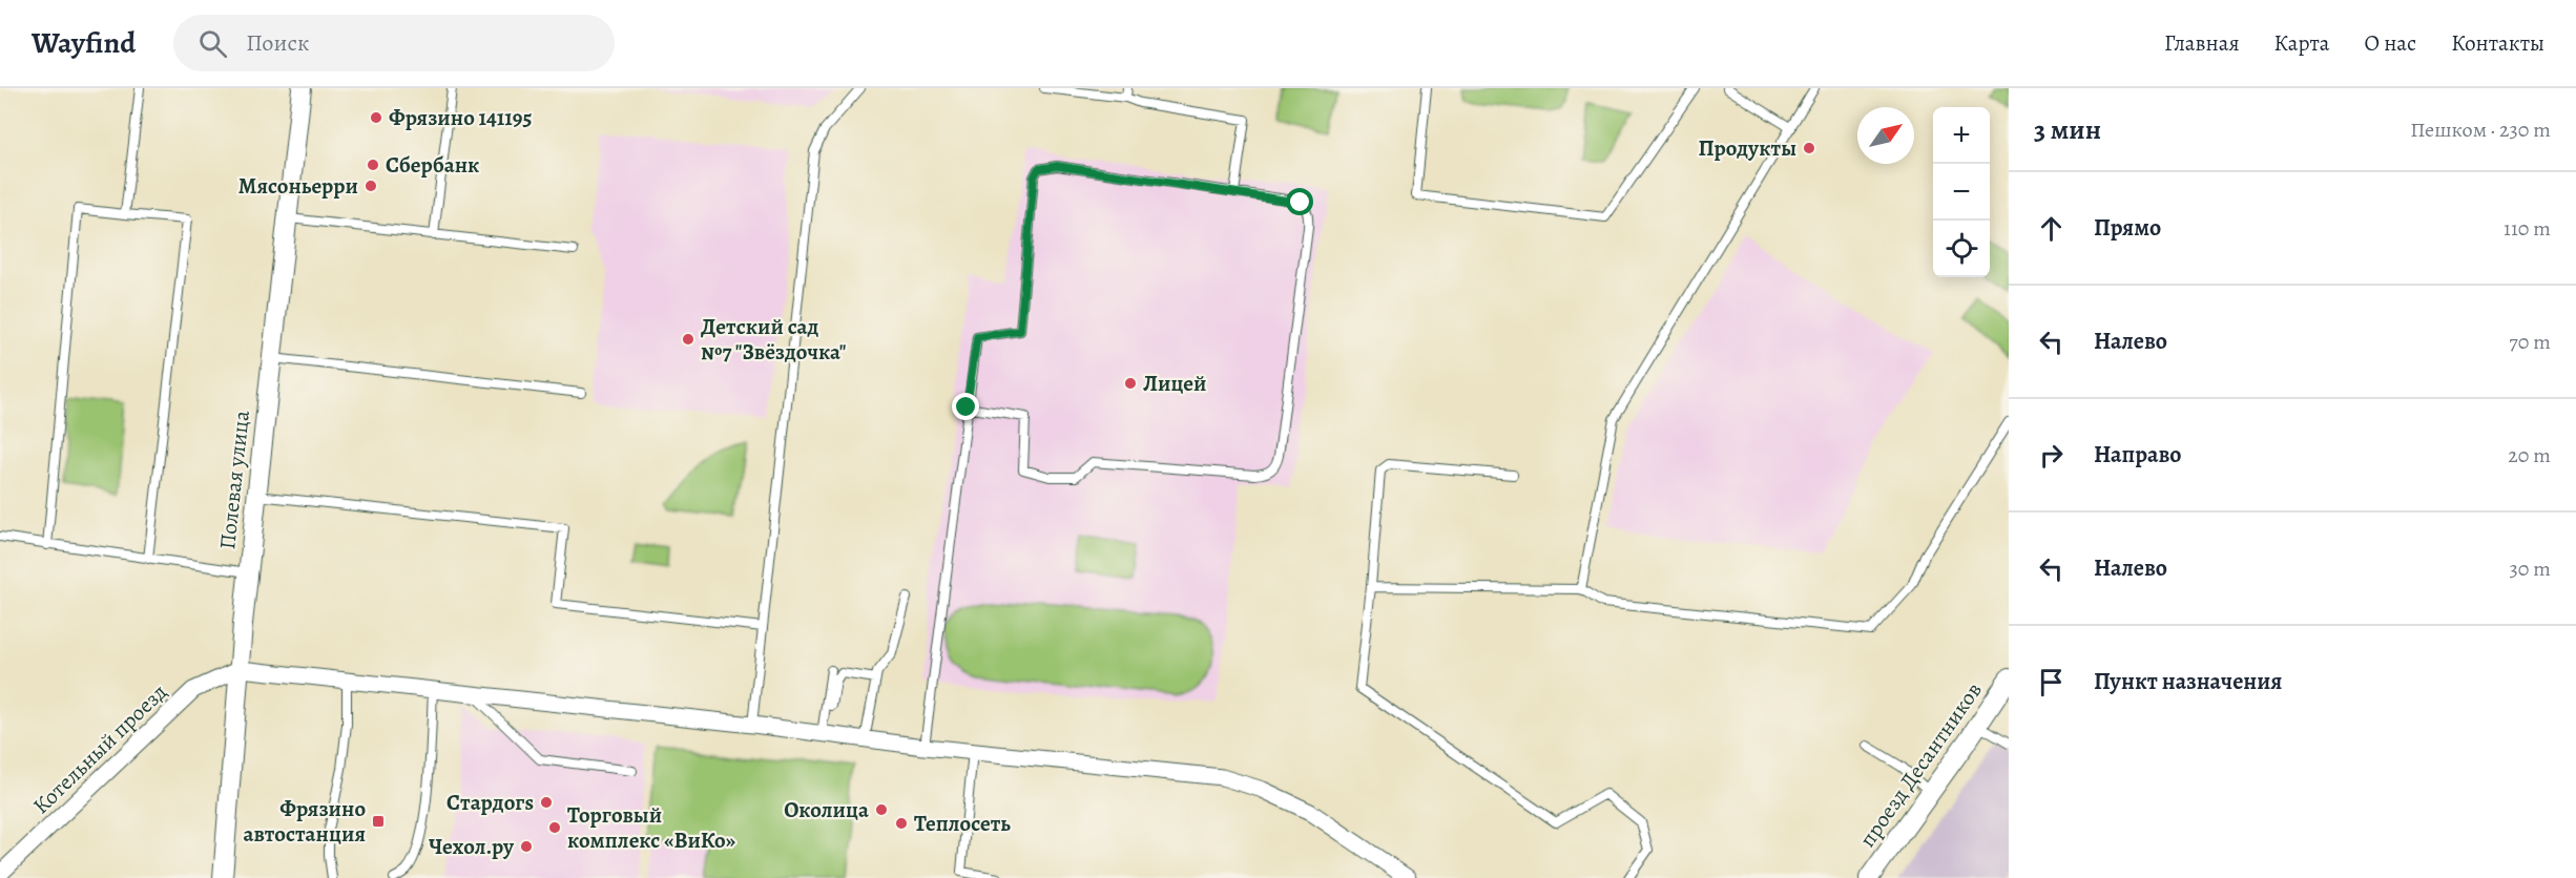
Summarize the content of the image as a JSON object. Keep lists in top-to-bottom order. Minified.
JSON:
{"streets":{"street":["Полевая улица","Котельный проезд","проезд Десантников"]},"crossings":[["Полевая улица","Котельный проезд"]],"places":{"other":["Фрязино 141195","Продукты","Сбербанк","Мясоньерри","Детский сад №7 \"Звёздочка\"","Лицей","Стардогs","Околица","Теплосеть","Торговый комплекс «ВиКо»","Чехол.ру"],"transit":["Фрязино автостанция"]},"north":"top right","page":{"header":"Wayfind","search":"Поиск","nav":["Главная","Карта","О нас","Контакты"],"heading":["3 мин","Пешком · 230 m"],"map_buttons":["+","−"],"list":[["Прямо","110 m"],["Налево","70 m"],["Направо","20 m"],["Налево","30 m"],"Пункт назначения"]}}
